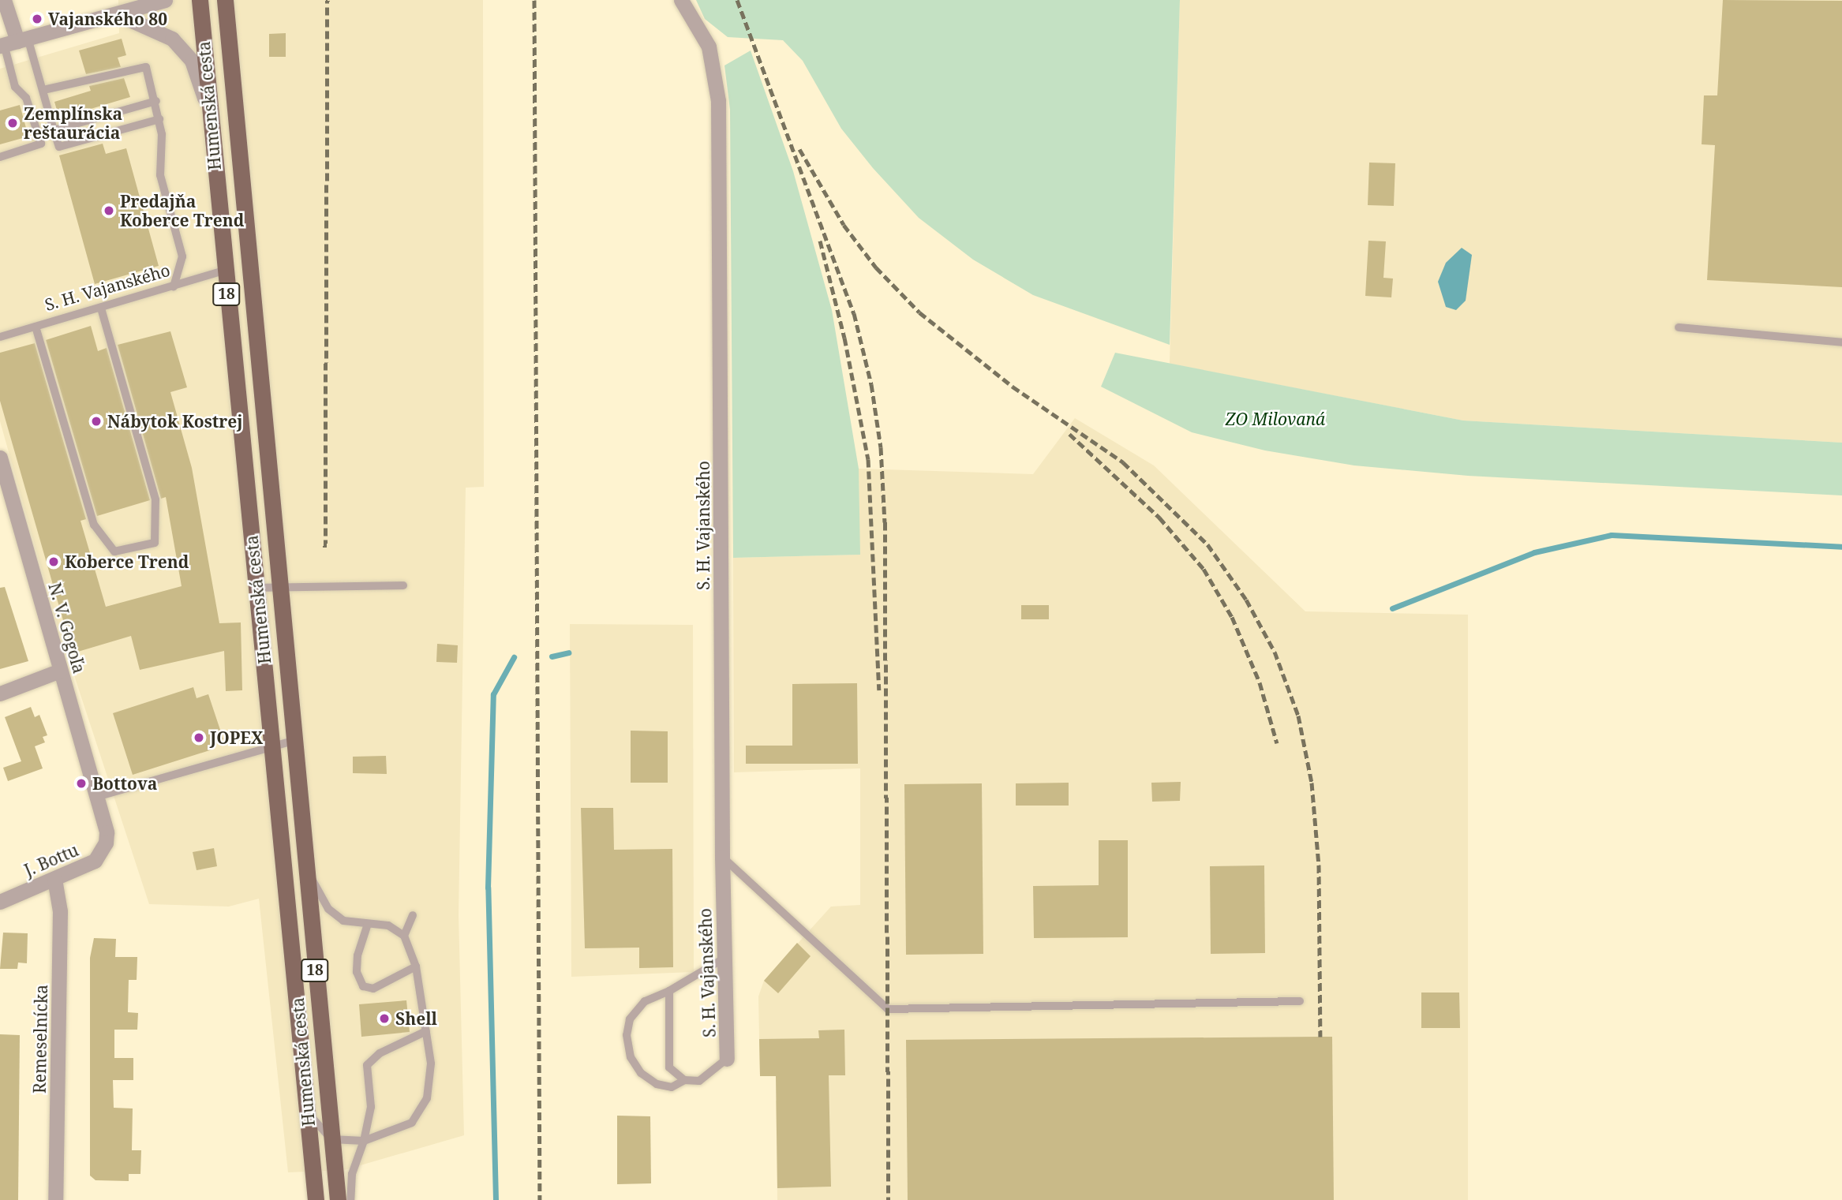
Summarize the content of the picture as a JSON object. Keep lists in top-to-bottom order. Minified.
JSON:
{"streets":{"main road":["Humenská cesta","18"],"street":["S. H. Vajanského","N. V. Gogoľa","J. Bottu","Remeselnícka"]},"crossings":[["Humenská cesta","S. H. Vajanského"],["N. V. Gogoľa","J. Bottu"],["J. Bottu","Remeselnícka"]],"parks":["ZO Milovaná"],"places":["Vajanského 80","Zemplínska reštaurácia","Predajňa Koberce Trend","Nábytok Kostrej","Koberce Trend","JOPEX","Bottova","Shell"]}
